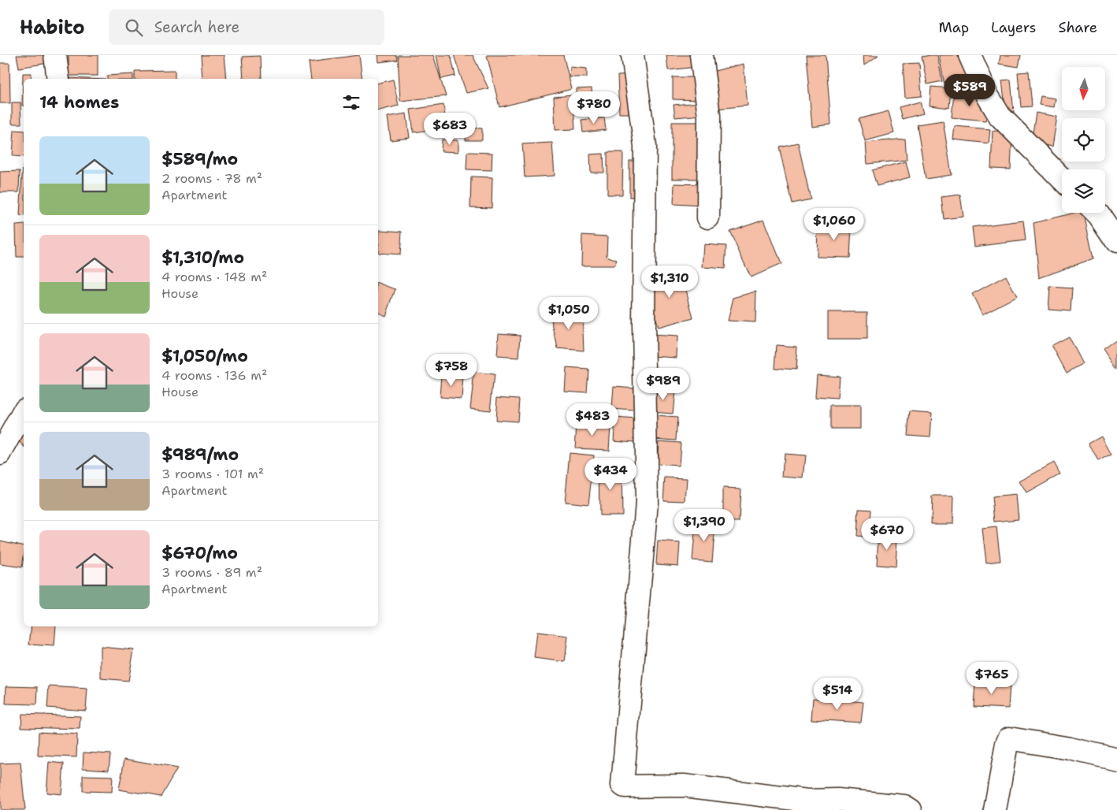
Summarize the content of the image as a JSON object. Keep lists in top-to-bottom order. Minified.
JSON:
{"north":"bottom","page":{"header":"Habito","search":"Search here","nav":["Map","Layers","Share"],"price":["$589","$780","$683","$1,060","$1,310","$1,050","$758","$989","$483","$434","$1,390","$670","$765","$514"],"heading":"14 homes","list":[{"name":"$589/mo","note":"2 rooms · 78 m² · Apartment"},{"name":"$1,310/mo","note":"4 rooms · 148 m² · House"},{"name":"$1,050/mo","note":"4 rooms · 136 m² · House"},{"name":"$989/mo","note":"3 rooms · 101 m² · Apartment"},{"name":"$670/mo","note":"3 rooms · 89 m² · Apartment"}]}}
